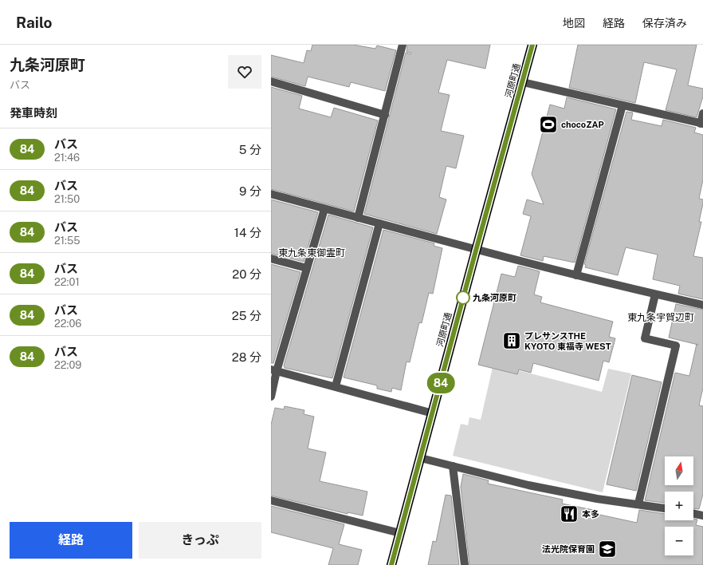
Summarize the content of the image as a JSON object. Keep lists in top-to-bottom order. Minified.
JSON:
{"streets":{"highway":["河原町通"]},"districts":["東九条東御霊町","東九条宇賀辺町"],"places":{"sports":["chocoZAP"],"other":["九条河原町"],"building":["プレサンスTHE KYOTO 東福寺 WEST"],"restaurant":["本多"],"school or university":["法光院保育園"]},"lines":["bus line 84"],"north":"top","page":{"header":"Railo","nav":["地図","経路","保存済み"],"heading":[["九条河原町","バス"],"発車時刻"],"on_map":"84","list":[{"mark":"84","name":"バス","note":"21:46","value":"5 分"},{"mark":"84","name":"バス","note":"21:50","value":"9 分"},{"mark":"84","name":"バス","note":"21:55","value":"14 分"},{"mark":"84","name":"バス","note":"22:01","value":"20 分"},{"mark":"84","name":"バス","note":"22:06","value":"25 分"},{"mark":"84","name":"バス","note":"22:09","value":"28 分"}],"map_buttons":["+","−"],"buttons":["経路","きっぷ"]}}
